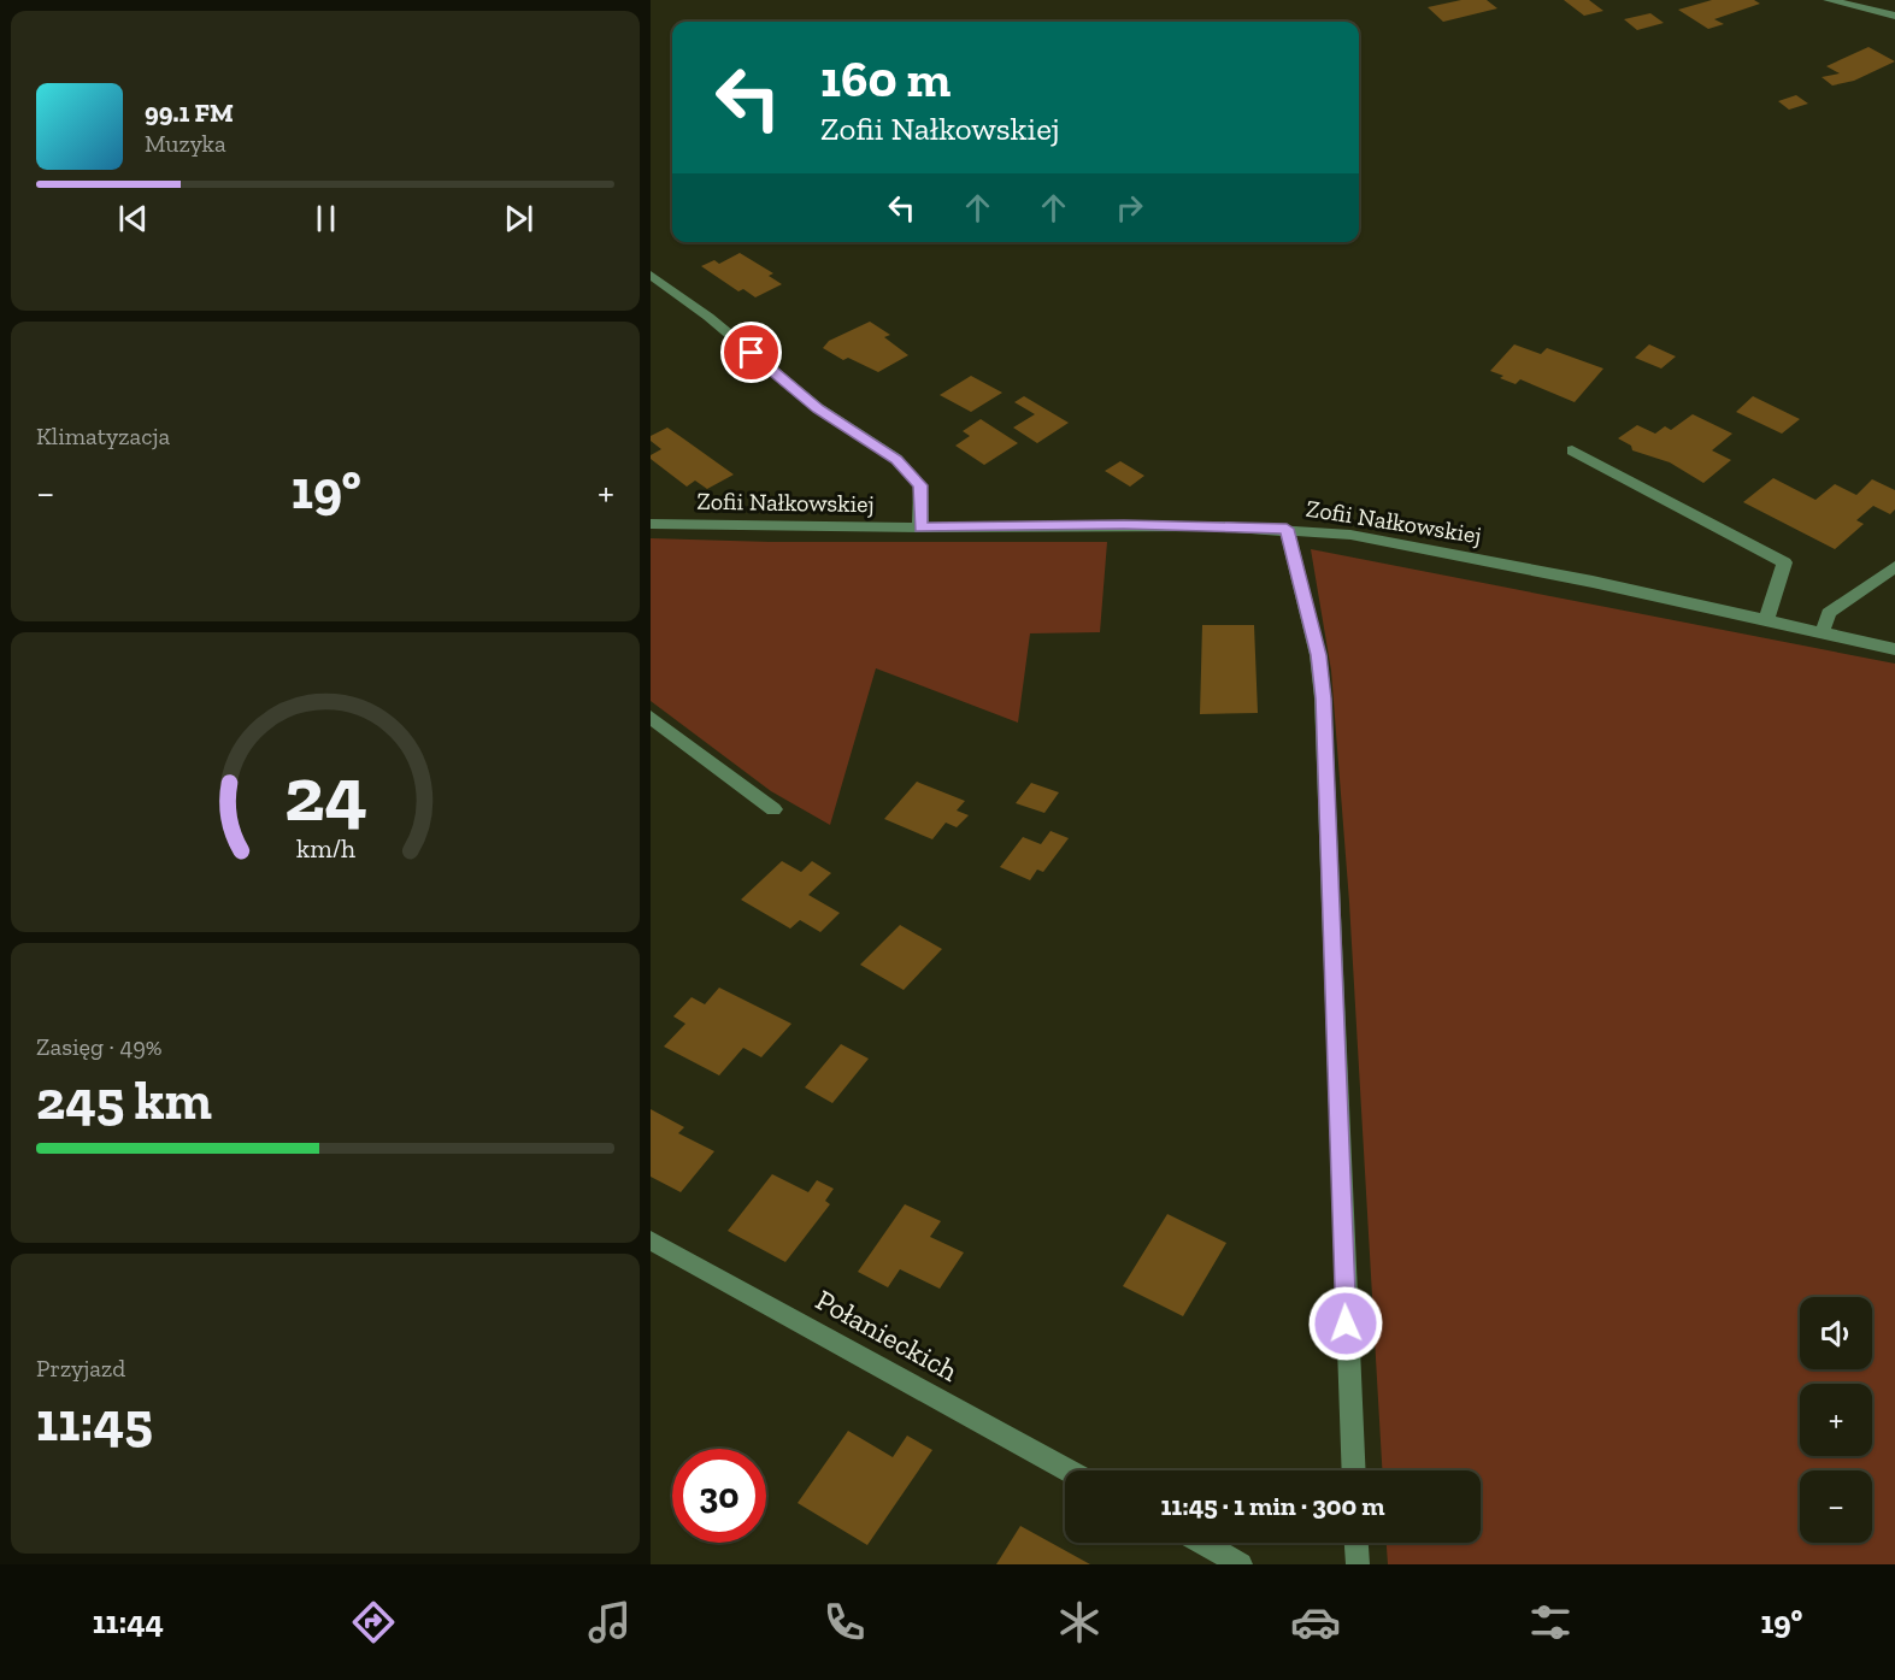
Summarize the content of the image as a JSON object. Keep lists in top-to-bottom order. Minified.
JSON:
{"streets":{"street":["Zofii Nałkowskiej","Połanieckich"]},"page":{"turn":["160 m","Zofii Nałkowskiej"],"song":["99.1 FM","Muzyka"],"tile":["Klimatyzacja",["Zasięg · 49%","245 km"],["Przyjazd","11:45"]],"heat":["−","19°","+"],"map_buttons":["+","−"],"limit":"30","trip":"11:45 · 1 min · 300 m","tabs":["11:44","19°"],"gauge":["24","km/h"]}}
